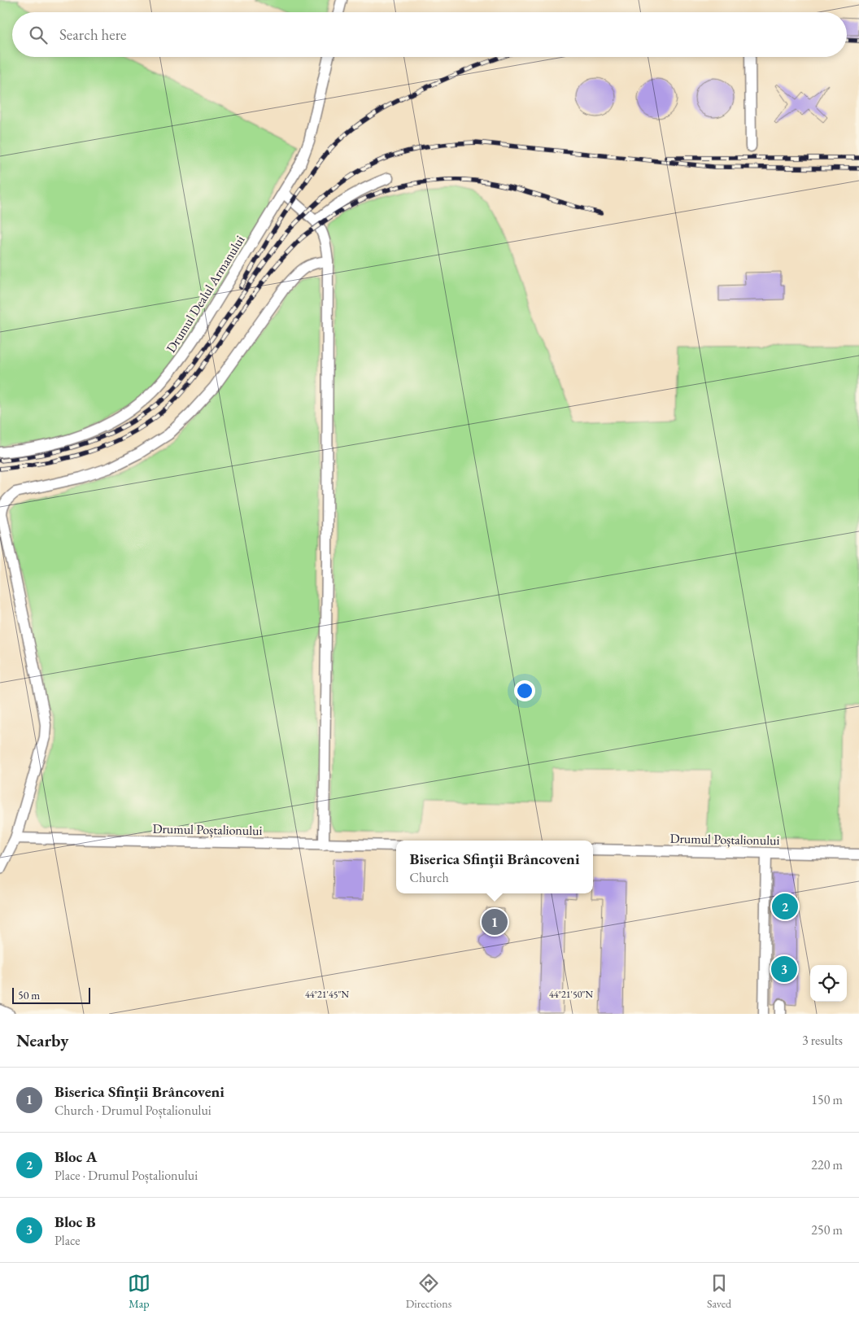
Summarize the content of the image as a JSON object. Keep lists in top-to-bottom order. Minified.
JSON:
{"streets":{"street":["Drumul Dealul Armanului","Drumul Poștalionului"]},"scale_bar":"50 m","page":{"search":"Search here","popup":["Biserica Sfinţii Brâncoveni","Church"],"pins":["2","1","3"],"scale":"50 m","heading":["Nearby","3 results"],"list":[{"mark":"1","name":"Biserica Sfinţii Brâncoveni","note":"Church · Drumul Poștalionului","value":"150 m"},{"mark":"2","name":"Bloc A","note":"Place · Drumul Poștalionului","value":"220 m"},{"mark":"3","name":"Bloc B","note":"Place","value":"250 m"}],"nav":["Map","Directions","Saved"]},"coordinates":["44°21'45\"N","44°21'50\"N"]}
